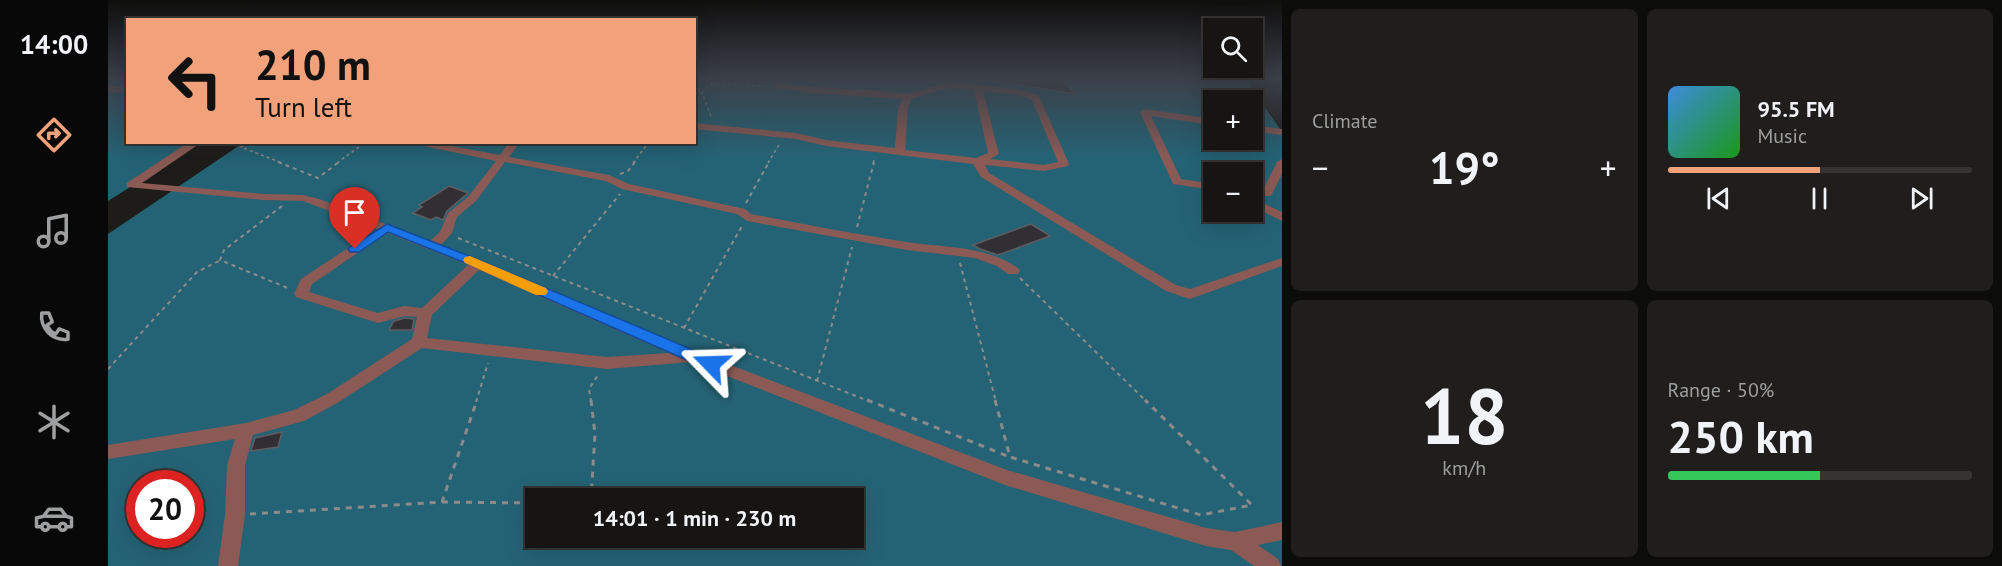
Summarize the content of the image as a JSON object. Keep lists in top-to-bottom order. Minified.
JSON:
{"page":{"tabs":"14:00","tile":["Climate",["18","km/h"],["Range · 50%","250 km"]],"map_buttons":["+","−"],"turn":["210 m","Turn left"],"song":["95.5 FM","Music"],"heat":["−","19°","+"],"limit":"20","trip":"14:01 · 1 min · 230 m"}}
